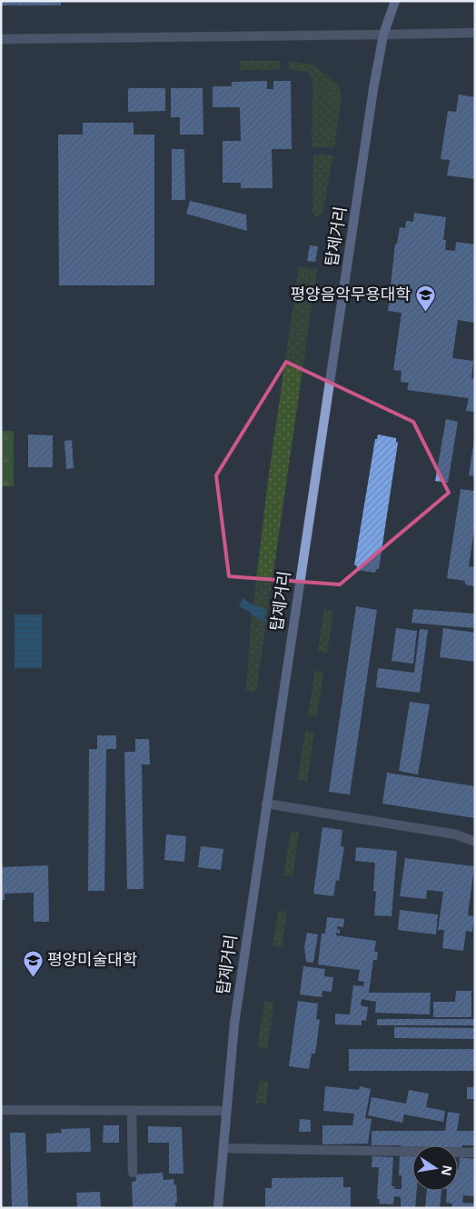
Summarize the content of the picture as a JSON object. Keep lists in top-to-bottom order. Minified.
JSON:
{"streets":{"main road":["탑제거리"]},"places":{"school or university":["평양음악무용대학","평양미술대학"]},"north":"right"}
